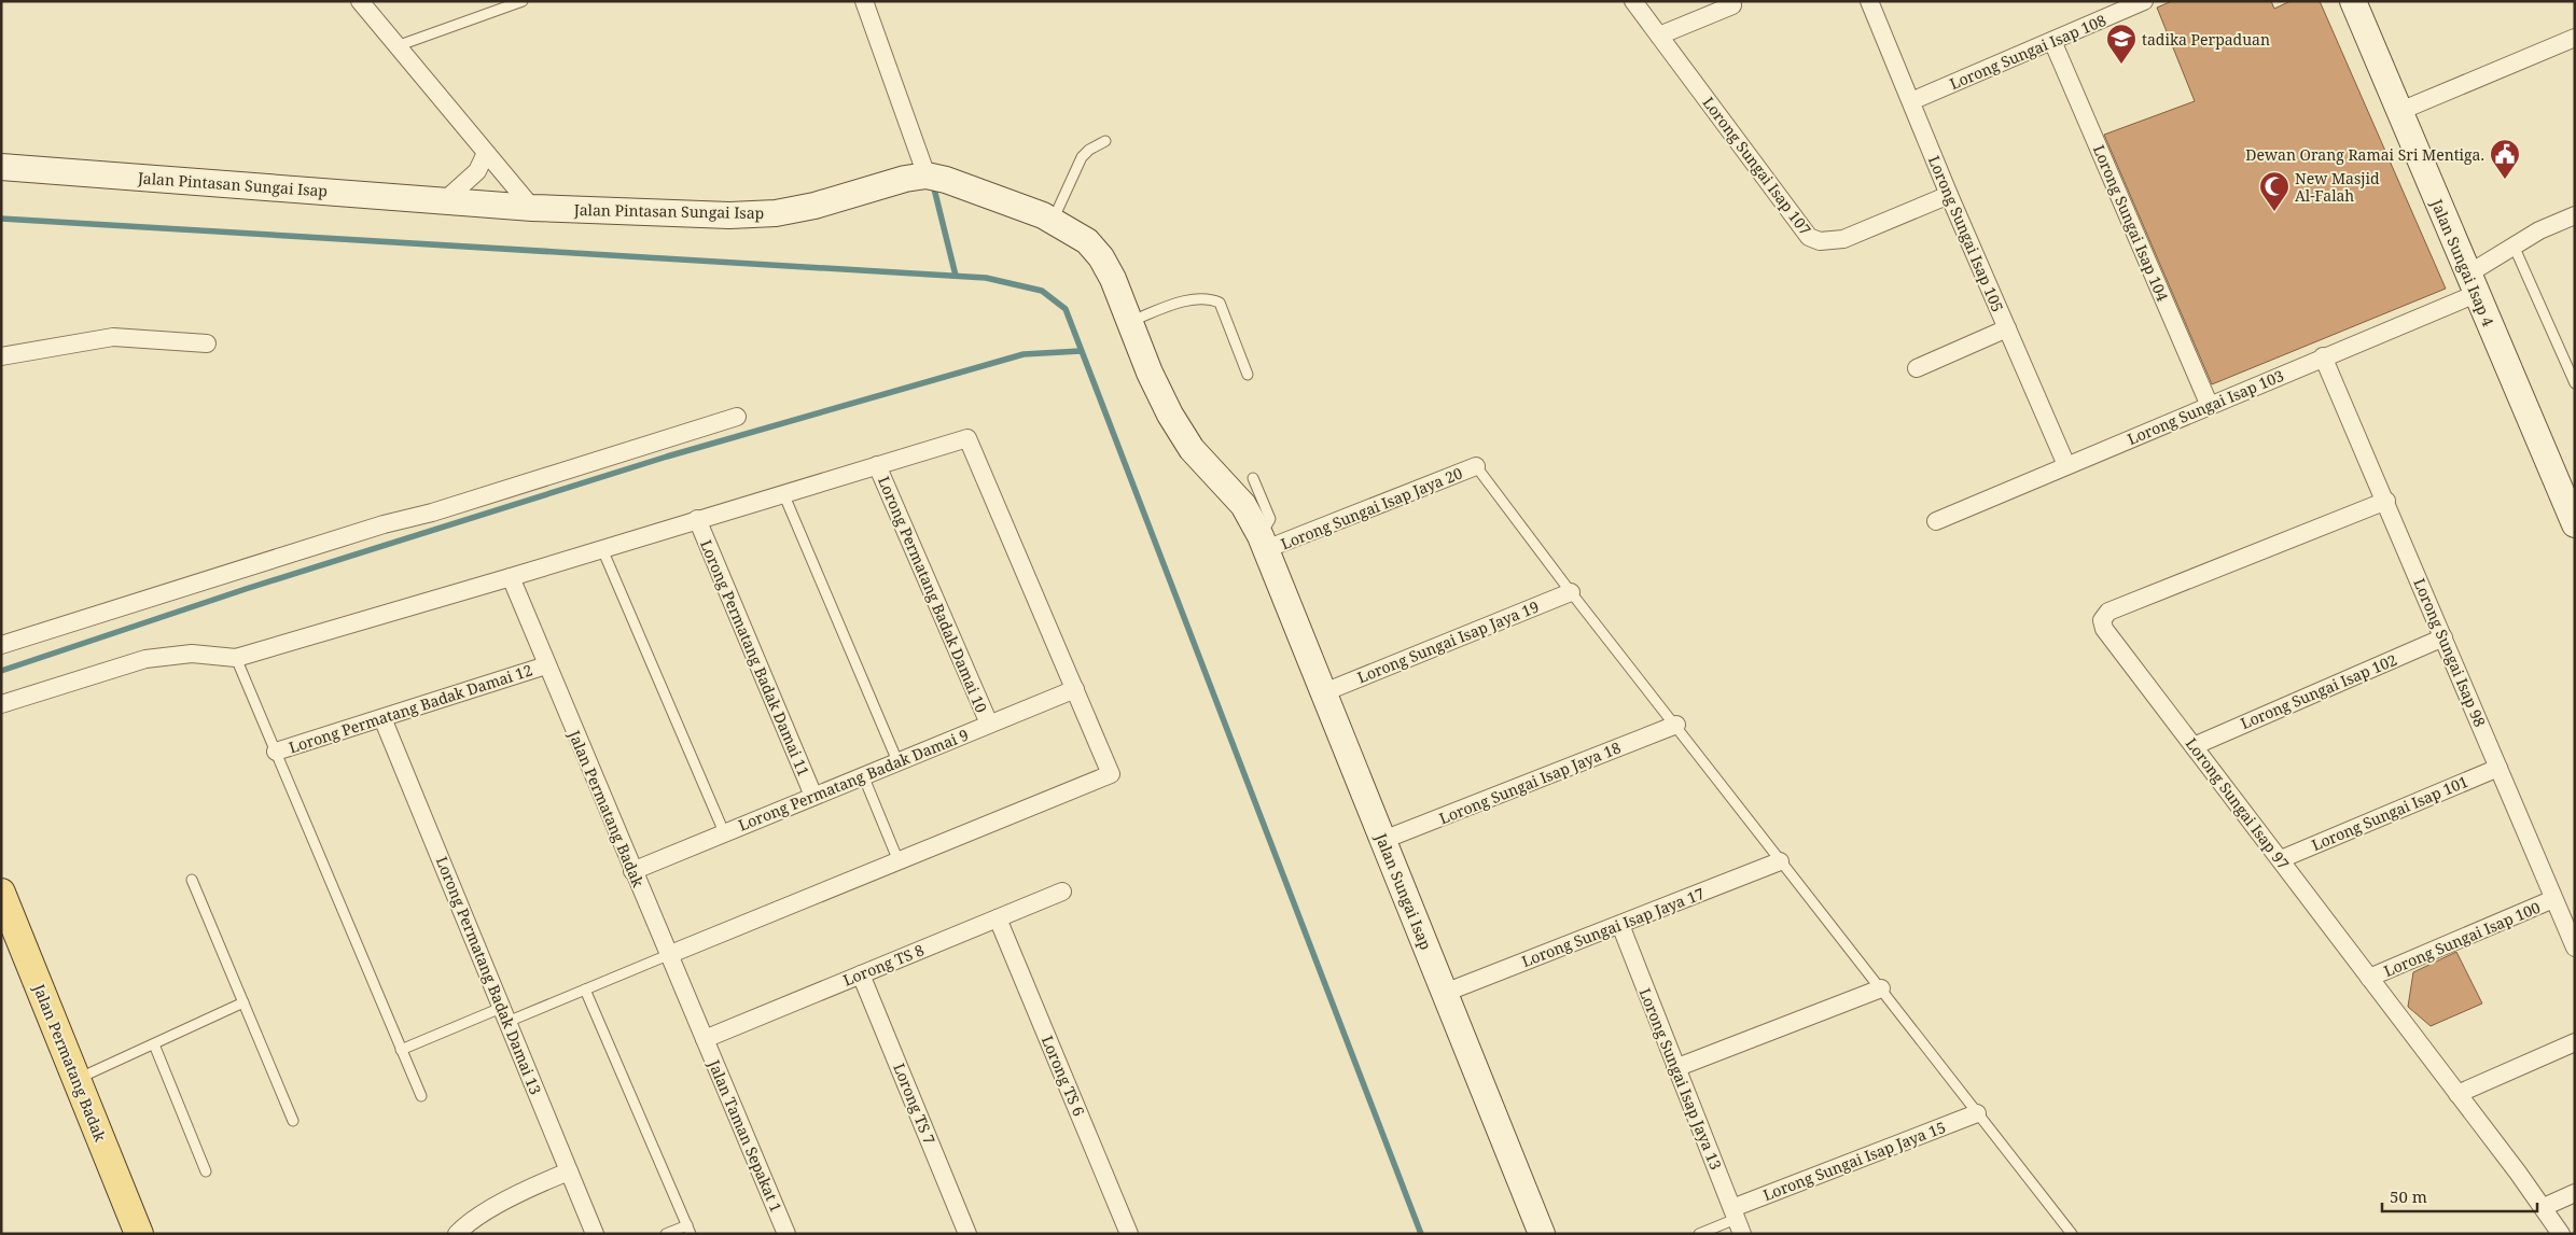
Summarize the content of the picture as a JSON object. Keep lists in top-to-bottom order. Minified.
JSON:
{"streets":{"main road":["Jalan Permatang Badak"],"street":["Lorong Sungai Isap 108","Lorong Sungai Isap 107","Jalan Pintasan Sungai Isap","Lorong Sungai Isap 104","Lorong Sungai Isap 105","Jalan Sungai Isap 4","Lorong Sungai Isap 103","Lorong Sungai Isap Jaya 20","Lorong Permatang Badak Damai 10","Lorong Sungai Isap Jaya 19","Lorong Sungai Isap 98","Lorong Permatang Badak Damai 11","Lorong Sungai Isap 102","Lorong Permatang Badak Damai 12","Lorong Permatang Badak Damai 9","Lorong Sungai Isap Jaya 18","Lorong Sungai Isap 97","Lorong Sungai Isap 101","Jalan Sungai Isap","Lorong Sungai Isap Jaya 17","Lorong Sungai Isap 100","Lorong TS 8","Lorong Permatang Badak Damai 13","Lorong TS 6","Lorong Sungai Isap Jaya 13","Lorong TS 7","Jalan Taman Sepakat 1","Lorong Sungai Isap Jaya 15"]},"crossings":[["Lorong Sungai Isap 108","Lorong Sungai Isap 104"],["Lorong Sungai Isap 108","Lorong Sungai Isap 105"],["Lorong Sungai Isap 107","Lorong Sungai Isap 105"],["Jalan Pintasan Sungai Isap","Lorong Sungai Isap Jaya 20"],["Jalan Pintasan Sungai Isap","Jalan Sungai Isap"],["Lorong Sungai Isap 104","Lorong Sungai Isap 103"],["Lorong Sungai Isap 105","Lorong Sungai Isap 103"],["Jalan Sungai Isap 4","Lorong Sungai Isap 103"],["Lorong Sungai Isap 103","Lorong Sungai Isap 98"],["Lorong Sungai Isap Jaya 20","Jalan Sungai Isap"],["Lorong Permatang Badak Damai 10","Lorong Permatang Badak Damai 9"],["Lorong Sungai Isap Jaya 19","Jalan Sungai Isap"],["Lorong Sungai Isap 98","Lorong Sungai Isap 102"],["Lorong Sungai Isap 98","Lorong Sungai Isap 97"],["Lorong Sungai Isap 98","Lorong Sungai Isap 101"],["Lorong Sungai Isap 98","Lorong Sungai Isap 100"],["Lorong Permatang Badak Damai 11","Lorong Permatang Badak Damai 9"],["Lorong Sungai Isap 102","Lorong Sungai Isap 97"],["Lorong Permatang Badak Damai 12","Jalan Permatang Badak"],["Lorong Permatang Badak Damai 12","Lorong Permatang Badak Damai 13"],["Lorong Permatang Badak Damai 9","Jalan Permatang Badak"],["Lorong Sungai Isap Jaya 18","Jalan Sungai Isap"],["Lorong Sungai Isap 97","Lorong Sungai Isap 101"],["Lorong Sungai Isap 97","Lorong Sungai Isap 100"],["Jalan Permatang Badak","Lorong TS 8"],["Jalan Permatang Badak","Jalan Taman Sepakat 1"],["Jalan Sungai Isap","Lorong Sungai Isap Jaya 17"],["Lorong Sungai Isap Jaya 17","Lorong Sungai Isap Jaya 13"],["Lorong TS 8","Lorong TS 6"],["Lorong TS 8","Lorong TS 7"],["Lorong TS 8","Jalan Taman Sepakat 1"],["Lorong Sungai Isap Jaya 13","Lorong Sungai Isap Jaya 15"]],"places":{"school or university":["tadika Perpaduan"],"public building":["Dewan Orang Ramai Sri Mentiga."],"mosque":["New Masjid Al-Falah"]},"scale_bar":"50 m"}
